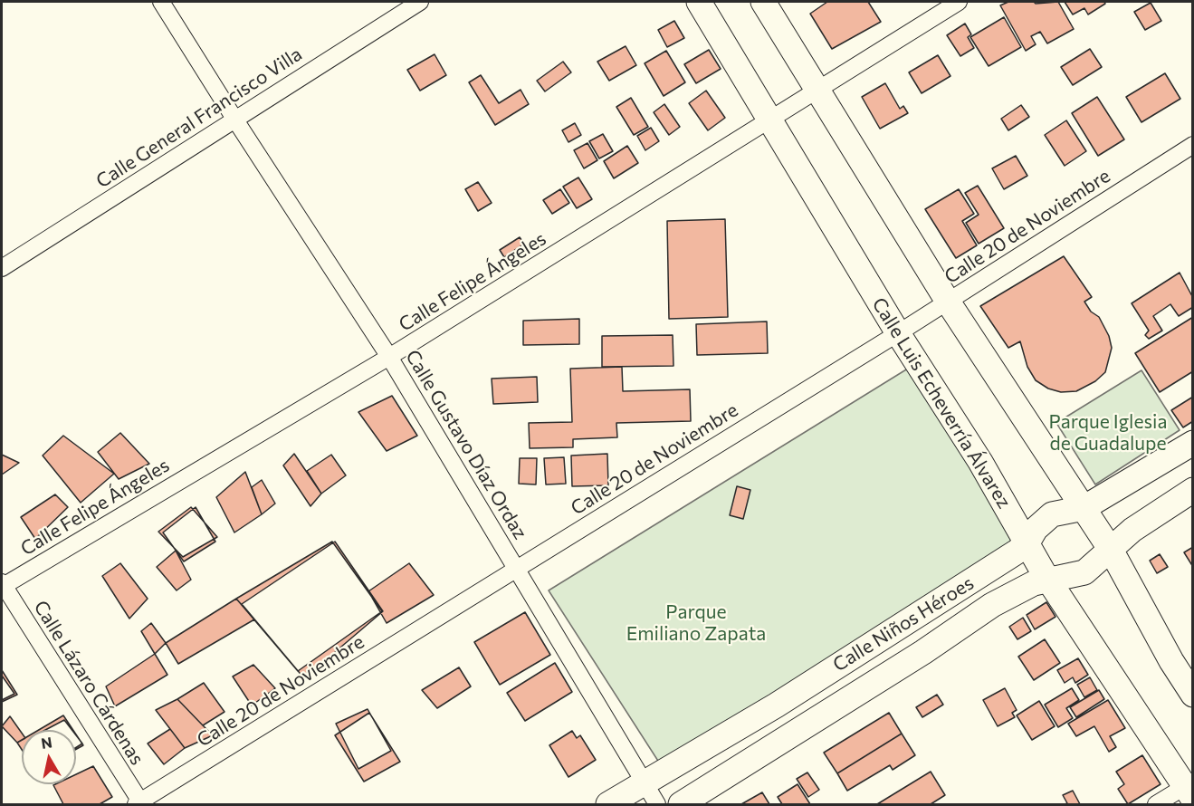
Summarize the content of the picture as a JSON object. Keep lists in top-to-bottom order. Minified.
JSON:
{"streets":{"street":["Calle General Francisco Villa","Calle 20 de Noviembre","Calle Felipe Ángeles","Calle Luis Echeverría Álvarez","Calle Gustavo Díaz Ordaz","Calle Niños Héroes","Calle Lázaro Cárdenas"]},"crossings":[["Calle General Francisco Villa","Calle Gustavo Díaz Ordaz"],["Calle 20 de Noviembre","Calle Luis Echeverría Álvarez"],["Calle 20 de Noviembre","Calle Gustavo Díaz Ordaz"],["Calle 20 de Noviembre","Calle Lázaro Cárdenas"],["Calle Felipe Ángeles","Calle Luis Echeverría Álvarez"],["Calle Felipe Ángeles","Calle Gustavo Díaz Ordaz"],["Calle Felipe Ángeles","Calle Lázaro Cárdenas"],["Calle Luis Echeverría Álvarez","Calle Niños Héroes"],["Calle Gustavo Díaz Ordaz","Calle Niños Héroes"]],"parks":["Parque Iglesia de Guadalupe","Parque Emiliano Zapata"],"north":"top"}
